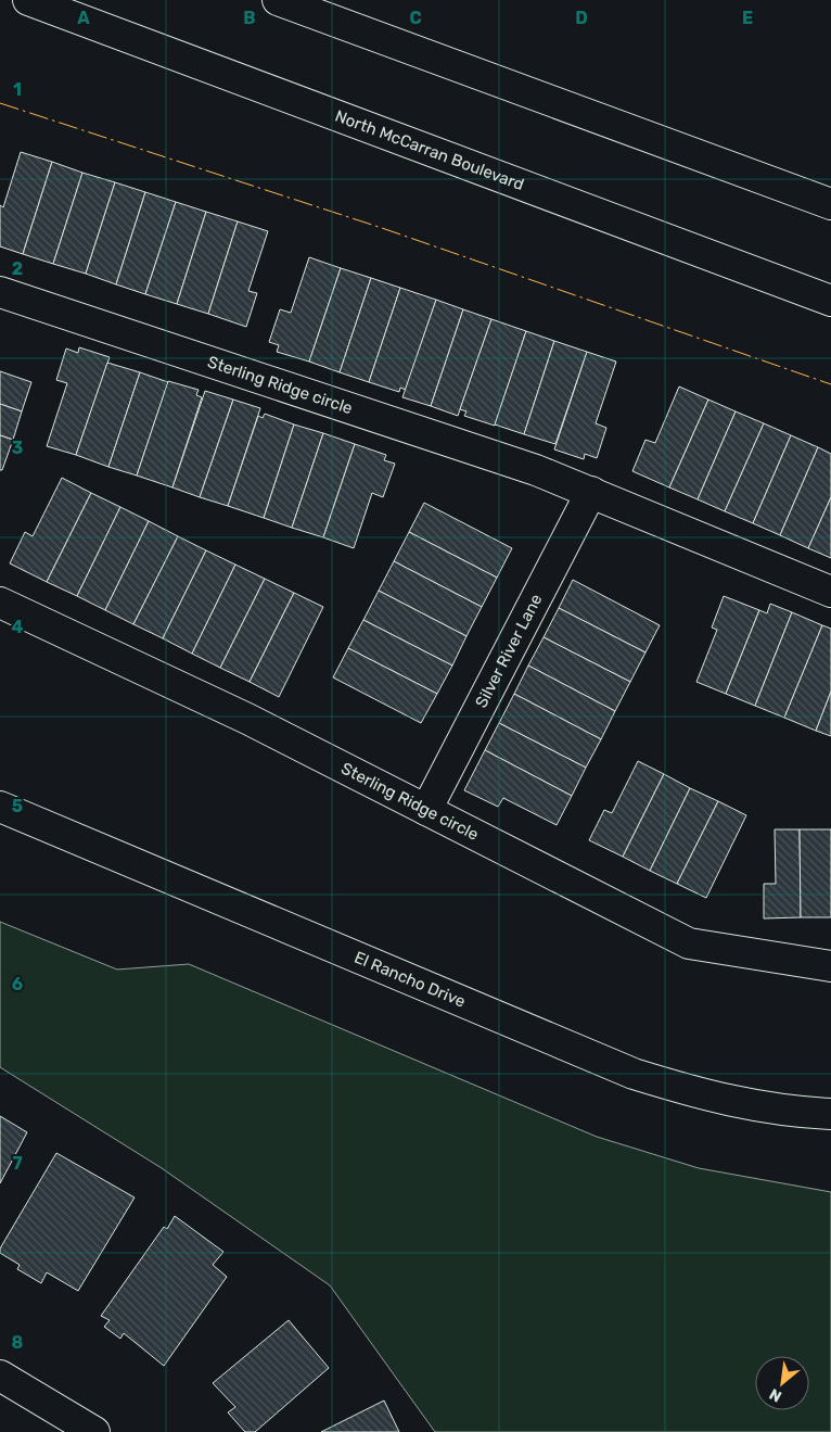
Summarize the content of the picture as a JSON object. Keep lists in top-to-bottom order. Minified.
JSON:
{"streets":{"main road":["North McCarran Boulevard","Sterling Ridge circle","Silver River Lane","El Rancho Drive"]},"crossings":[["Sterling Ridge circle","Silver River Lane"]],"north":"bottom left","grid":{"columns":["A","B","C","D","E"],"rows":["1","2","3","4","5","6","7","8"]}}
